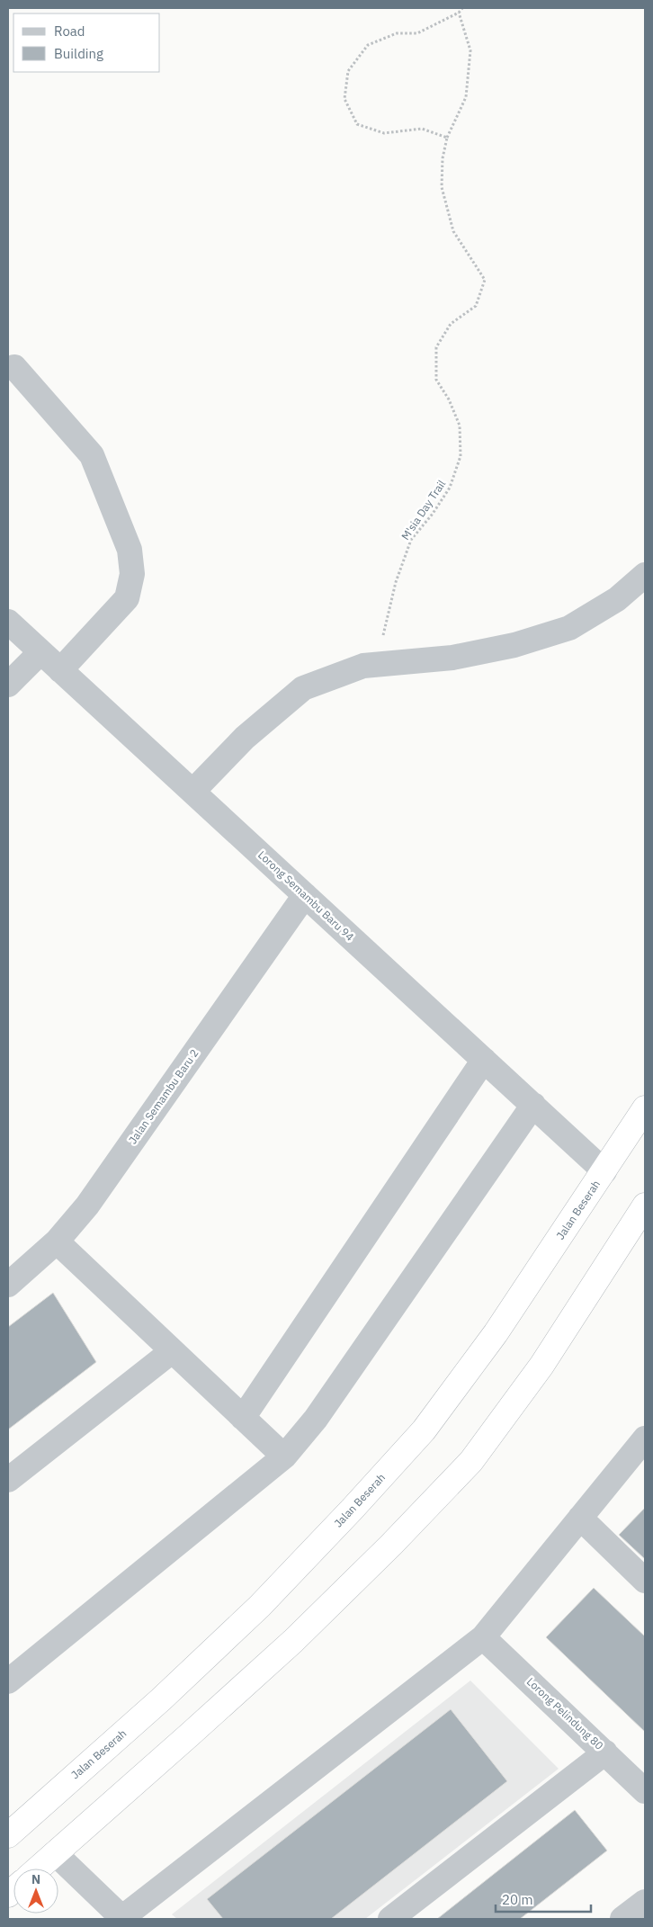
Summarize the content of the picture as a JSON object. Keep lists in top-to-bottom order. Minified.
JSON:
{"streets":{"highway":["Jalan Beserah"],"street":["Lorong Semambu Baru 94","Jalan Semambu Baru 2","Lorong Pelindung 80"],"path":["M'sia Day Trail"]},"crossings":[["Lorong Semambu Baru 94","Jalan Semambu Baru 2"],["Lorong Semambu Baru 94","Jalan Beserah"]],"legend":["Road","Building"],"scale_bar":"20 m","north":"top"}
